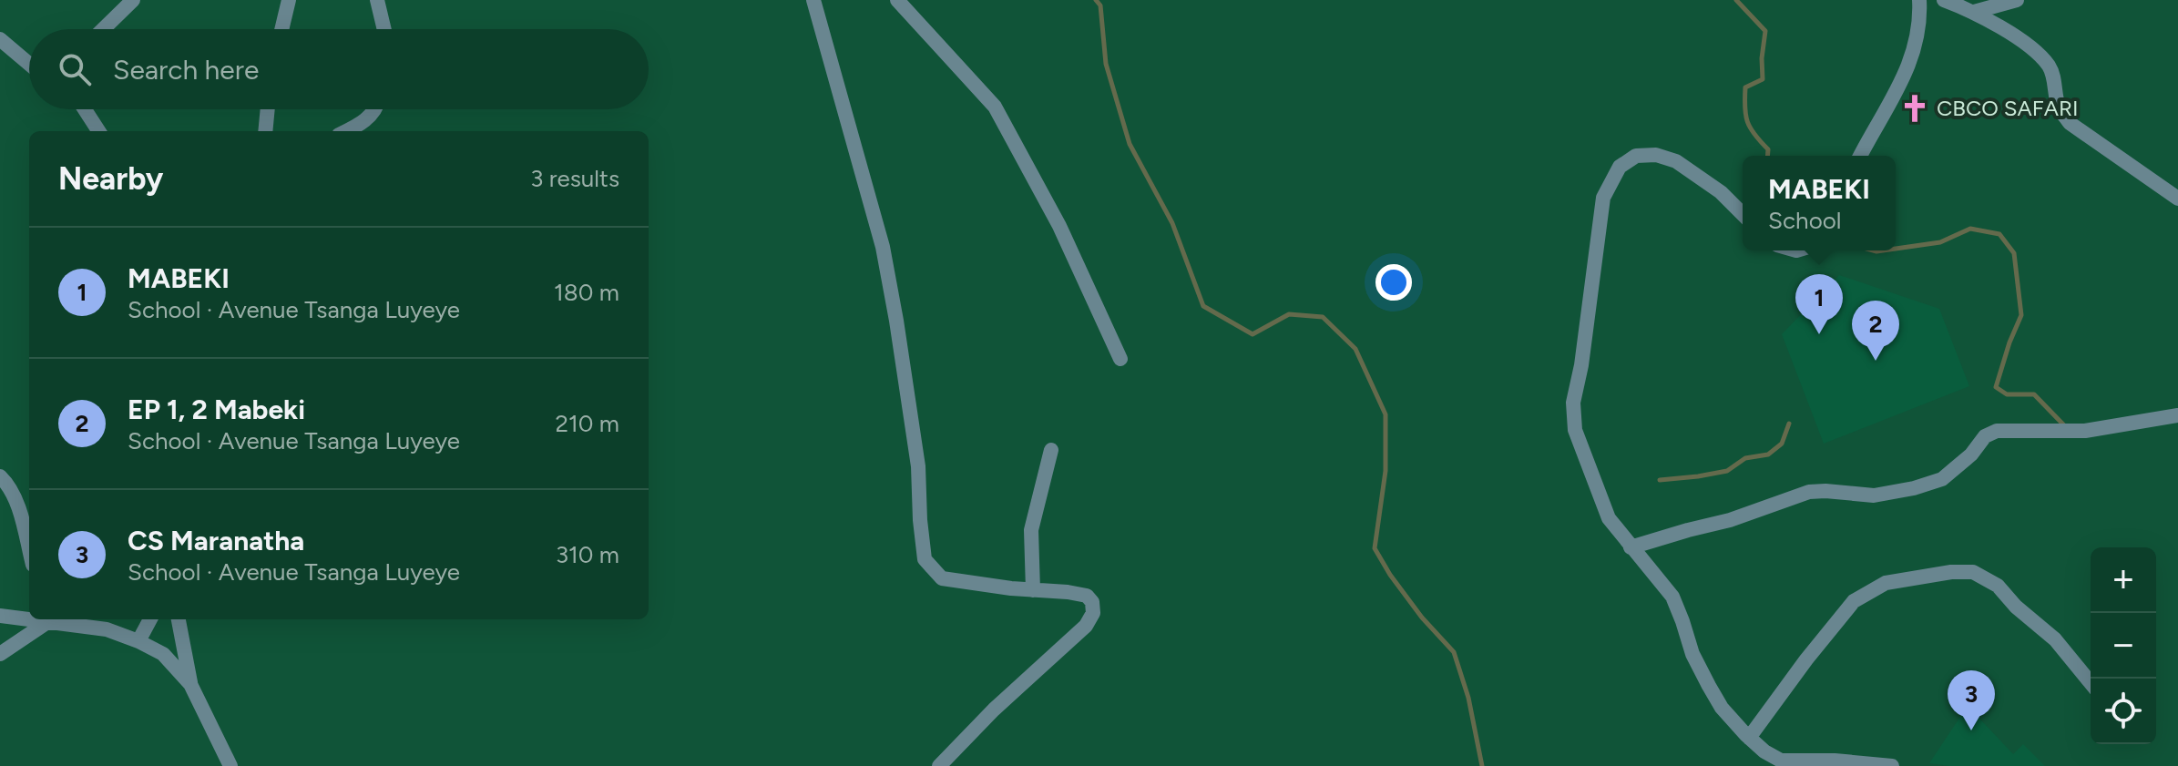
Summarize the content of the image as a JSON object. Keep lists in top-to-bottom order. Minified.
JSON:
{"places":{"church":["CBCO SAFARI"]},"page":{"search":"Search here","heading":["Nearby","3 results"],"popup":["MABEKI","School"],"list":[{"mark":"1","name":"MABEKI","note":"School · Avenue Tsanga Luyeye","value":"180 m"},{"mark":"2","name":"EP 1, 2 Mabeki","note":"School · Avenue Tsanga Luyeye","value":"210 m"},{"mark":"3","name":"CS Maranatha","note":"School · Avenue Tsanga Luyeye","value":"310 m"}],"pins":["1","2","3"],"map_buttons":["+","−"]}}
